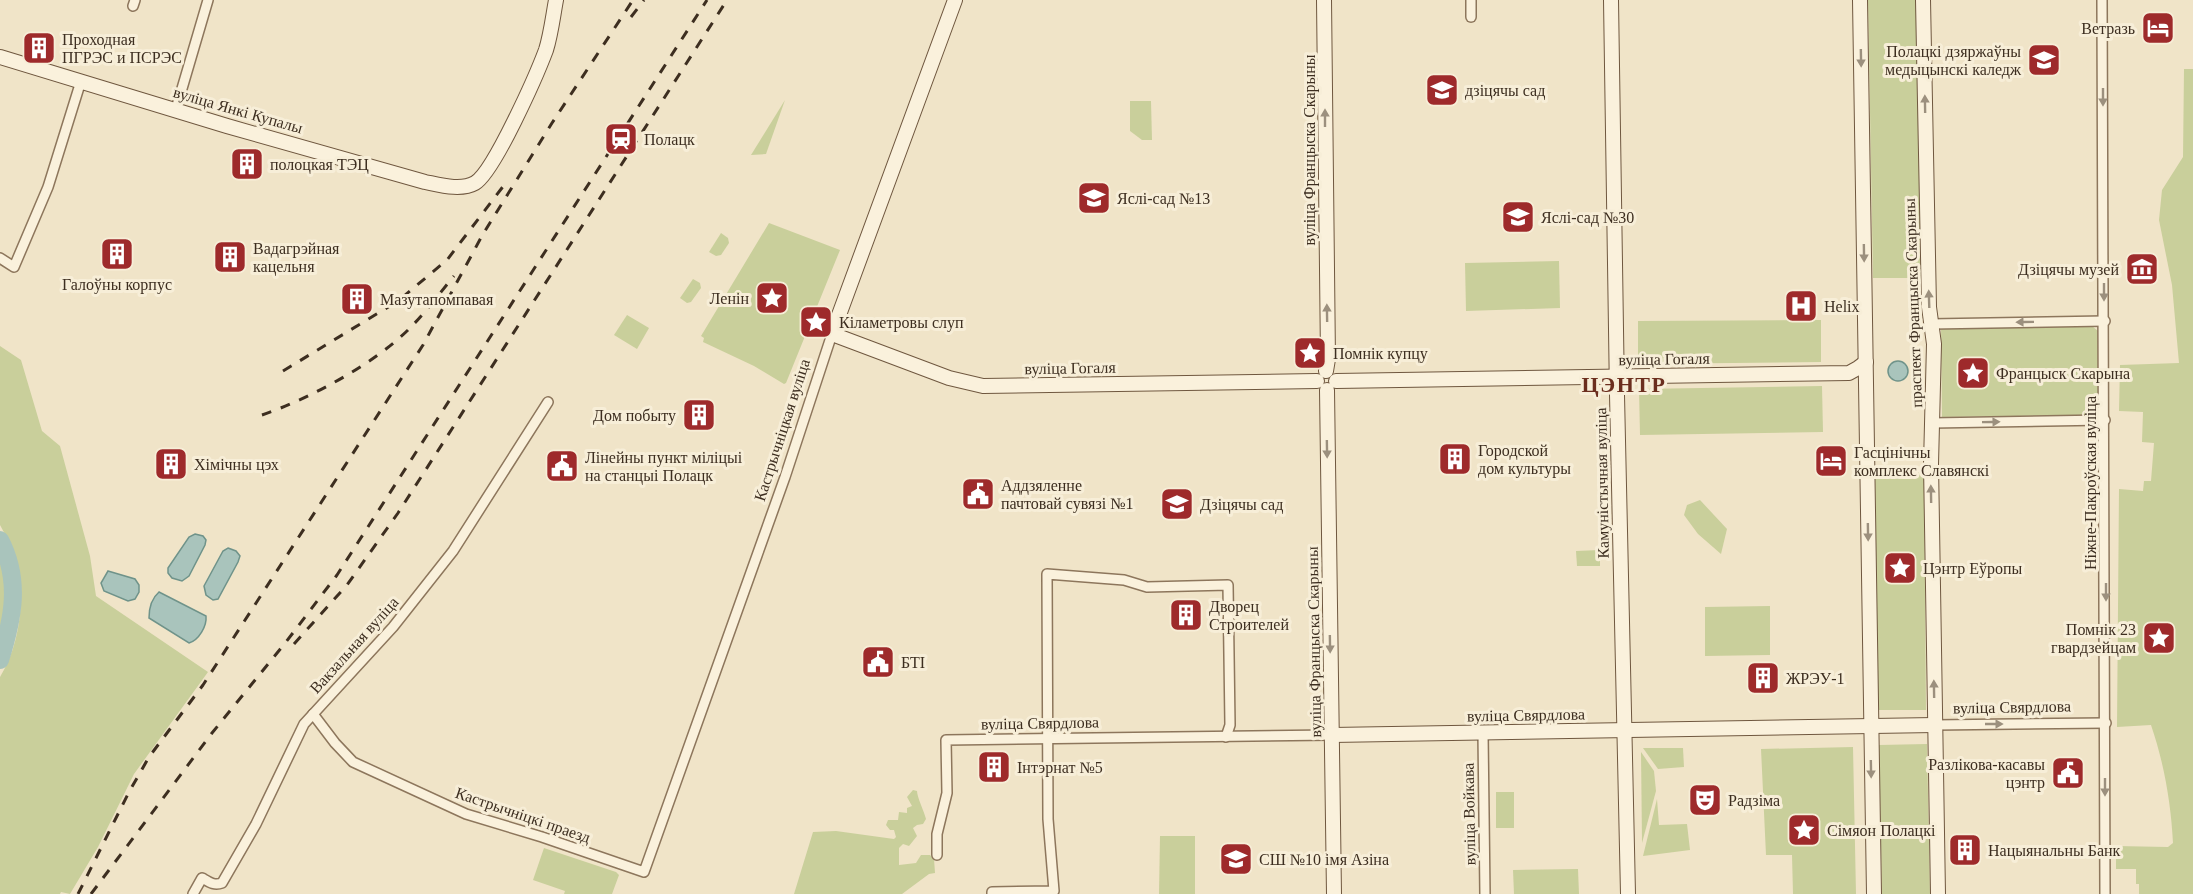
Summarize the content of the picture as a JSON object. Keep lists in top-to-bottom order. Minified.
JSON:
{"streets":{"street":["вуліца Янкі Купалы","вуліца Францыска Скарыны","праспект Францыска Скарыны","вуліца Гогаля","Кастрычніцкая вуліца","Камуністычная вуліца","Ніжне-Пакроўская вуліца","Вакзальная вуліца","вуліца Свярдлова","вуліца Войкава","Кастрычніцкі праезд"]},"crossings":[["вуліца Францыска Скарыны","вуліца Гогаля"],["вуліца Францыска Скарыны","вуліца Свярдлова"],["праспект Францыска Скарыны","вуліца Свярдлова"],["вуліца Гогаля","Кастрычніцкая вуліца"],["вуліца Гогаля","Камуністычная вуліца"],["Кастрычніцкая вуліца","Кастрычніцкі праезд"],["Камуністычная вуліца","вуліца Свярдлова"],["Ніжне-Пакроўская вуліца","вуліца Свярдлова"],["Вакзальная вуліца","Кастрычніцкі праезд"],["вуліца Свярдлова","вуліца Войкава"]],"one_way":["Ніжне-Пакроўская вуліца"],"districts":["ЦЭНТР"],"places":{"hotel":["Ветразь","Гасцінічны комплекс Славянскі"],"building":["Проходная ПГРЭС и ПСРЭС","полоцкая ТЭЦ","Галоўны корпус","Вадагрэйная кацельня","Мазутапомпавая","Дом побыту","Городской дом культуры","Хімічны цэх","Дворец Строителей","ЖРЭУ-1","Інтэрнат №5","Нацыянальны Банк"],"school or university":["Полацкі дзяржаўны медыцынскі каледж","дзіцячы сад","Яслі-сад №13","Яслі-сад №30","Дзіцячы сад","СШ №10 імя Азіна"],"station":["Полацк"],"museum":["Дзіцячы музей"],"place":["Ленін","Кіламетровы слуп","Помнік купцу","Францыск Скарына","Цэнтр Еўропы","Помнік 23 гвардзейцам","Сімяон Полацкі"],"hospital":["Helix"],"public building":["Лінейны пункт міліцыі на станцыі Полацк","Аддзяленне пачтовай сувязі №1","БТІ","Разлікова-касавы цэнтр"],"theatre":["Радзіма"]}}
